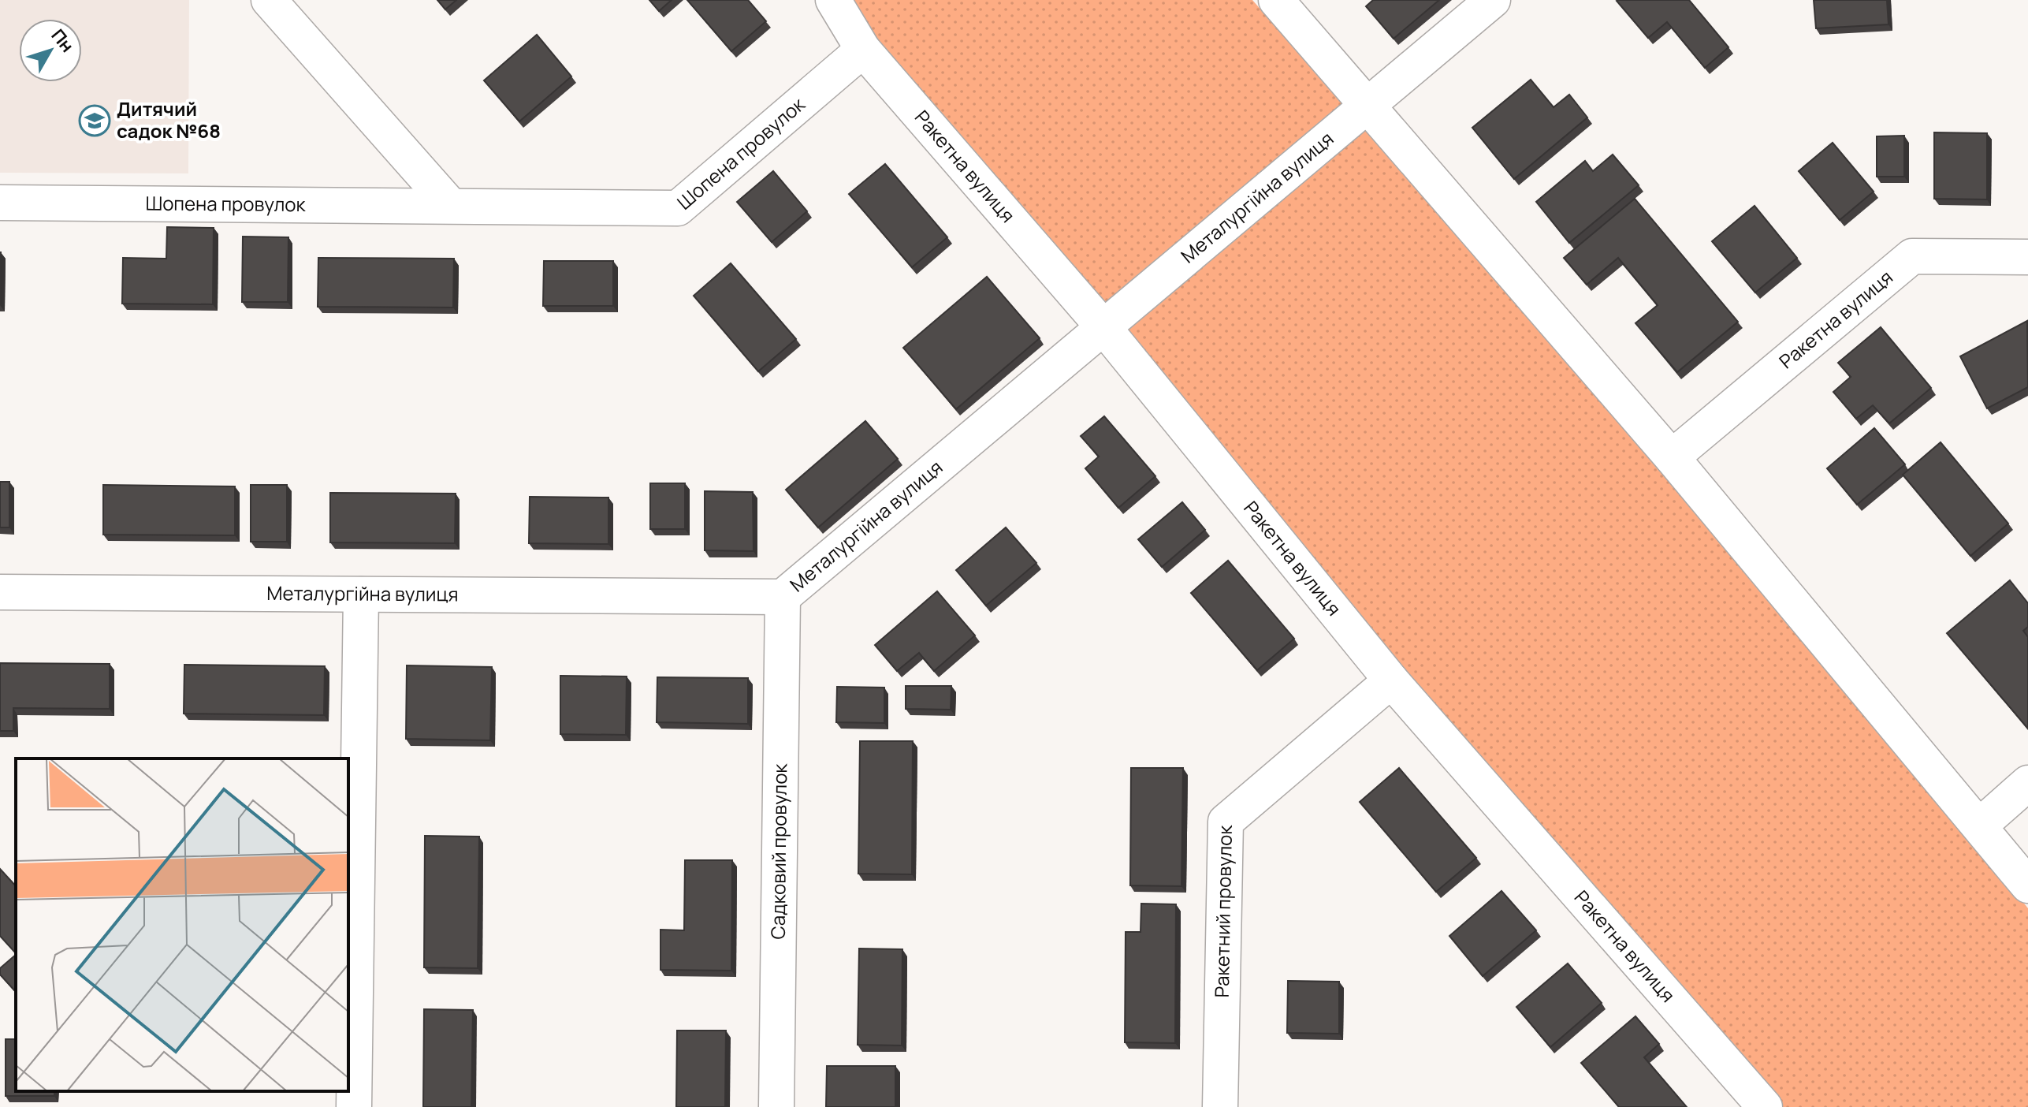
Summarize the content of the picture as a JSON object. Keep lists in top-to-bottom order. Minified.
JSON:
{"streets":{"street":["Шопена провулок","Ракетна вулиця","Металургійна вулиця","Садковий провулок","Ракетний провулок"]},"crossings":[["Шопена провулок","Ракетна вулиця"],["Ракетна вулиця","Металургійна вулиця"],["Ракетна вулиця","Ракетний провулок"],["Металургійна вулиця","Садковий провулок"]],"places":{"school or university":["Дитячий садок №68"]},"north":"top right"}
